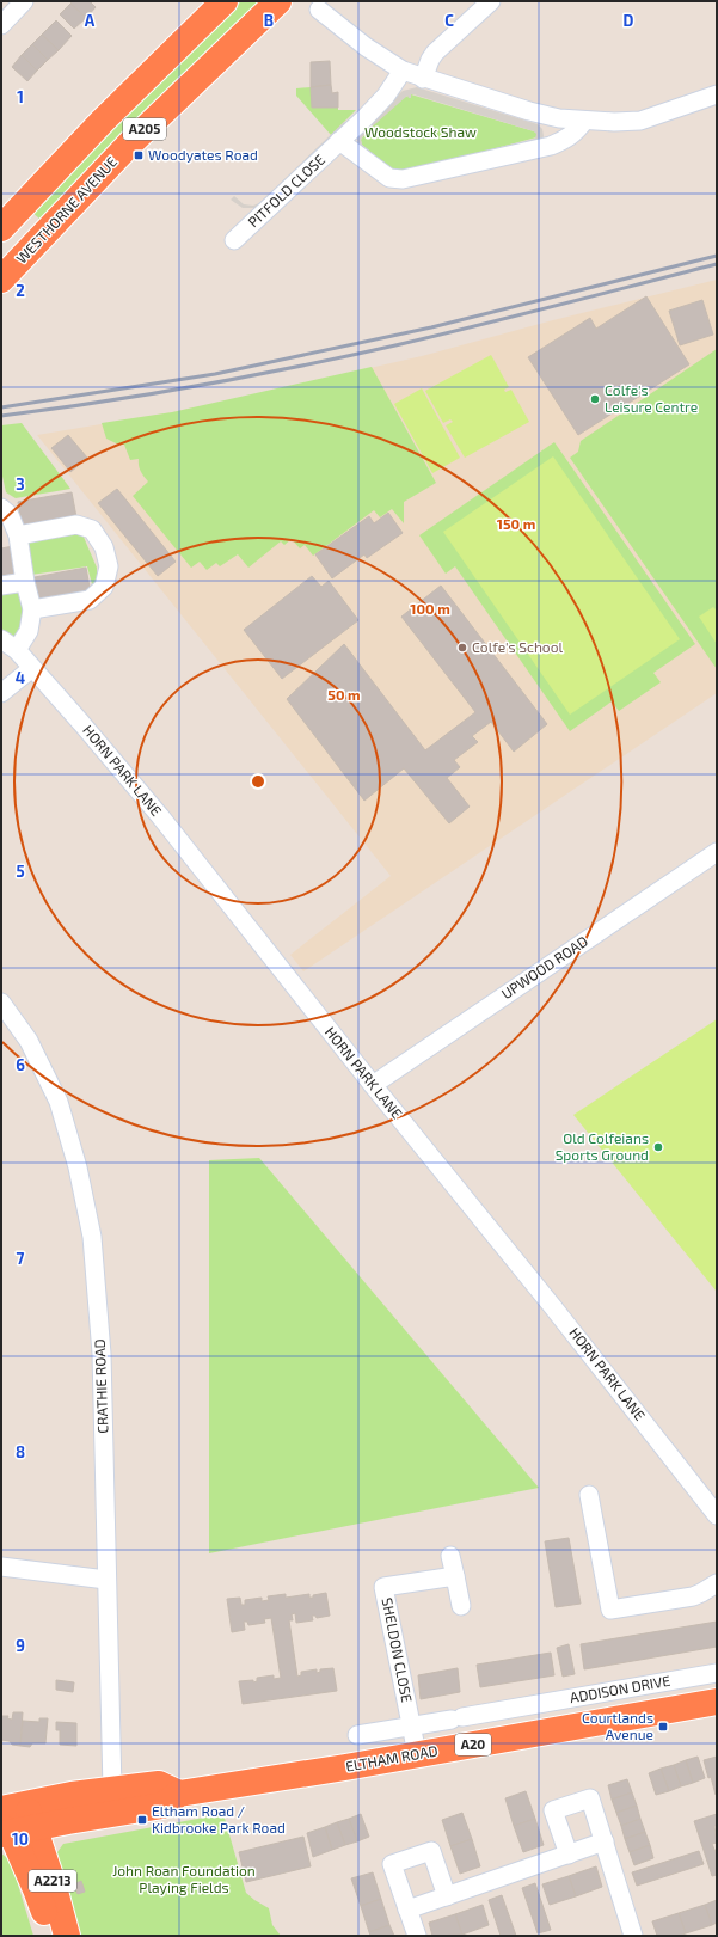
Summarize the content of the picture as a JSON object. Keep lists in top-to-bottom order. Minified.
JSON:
{"streets":{"highway":["A205","WESTHORNE AVENUE","A20","ELTHAM ROAD","A2213"],"street":["PITFOLD CLOSE","HORN PARK LANE","UPWOOD ROAD","CRATHIE ROAD","SHELDON CLOSE","ADDISON DRIVE"]},"crossings":[["HORN PARK LANE","UPWOOD ROAD"],["SHELDON CLOSE","ADDISON DRIVE"],["SHELDON CLOSE","ELTHAM ROAD"],["ELTHAM ROAD","A2213"]],"parks":["Woodstock Shaw","John Roan Foundation Playing Fields"],"places":{"transit":["Woodyates Road","Courtlands Avenue","Eltham Road / Kidbrooke Park Road"],"other":["Colfe's Leisure Centre","Colfe's School","Old Colfeians Sports Ground"]},"grid":{"columns":["A","B","C","D"],"rows":["1","2","3","4","5","6","7","8","9","10"]},"rings":["150 m","100 m","50 m"]}
